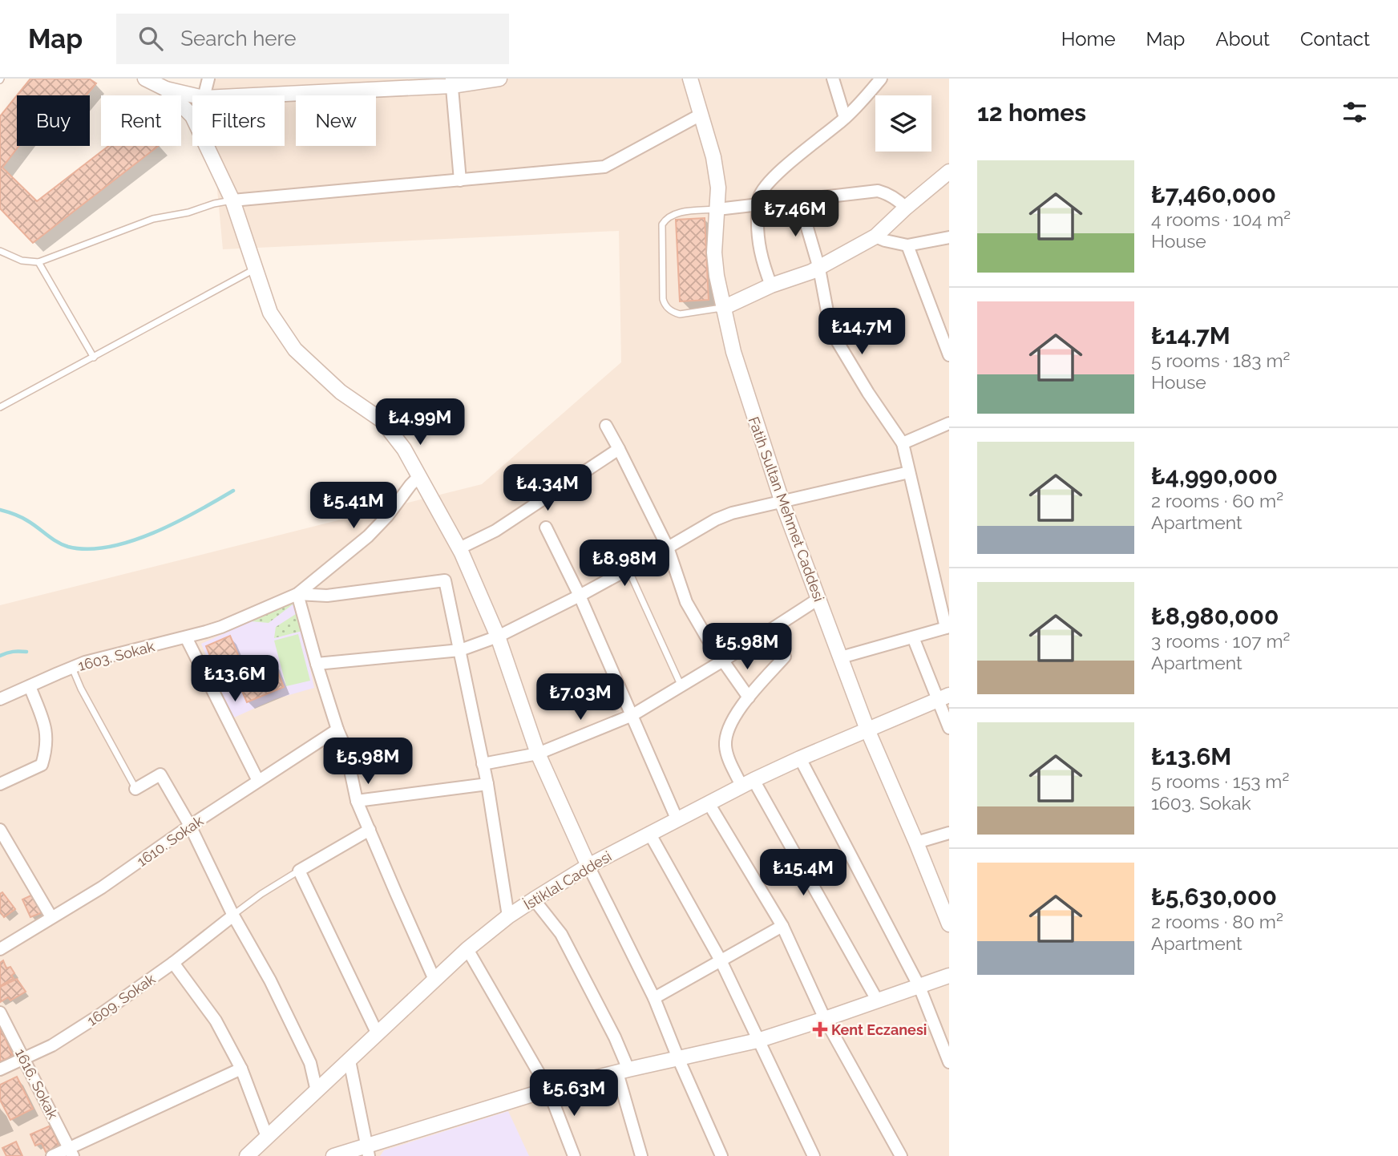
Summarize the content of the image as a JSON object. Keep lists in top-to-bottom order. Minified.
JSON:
{"streets":{"street":["Fatih Sultan Mehmet Caddesi","1603. Sokak","1610. Sokak","İstiklal Caddesi","1609. Sokak","1616. Sokak"]},"crossings":[["Fatih Sultan Mehmet Caddesi","İstiklal Caddesi"],["1609. Sokak","1616. Sokak"]],"places":{"health":["Kent Eczanesi"]},"page":{"header":"Map","search":"Search here","nav":["Home","Map","About","Contact"],"heading":"12 homes","chip":["Buy","Rent","Filters","New"],"list":[{"name":"₺7,460,000","note":"4 rooms · 104 m² · House"},{"name":"₺14.7M","note":"5 rooms · 183 m² · House"},{"name":"₺4,990,000","note":"2 rooms · 60 m² · Apartment"},{"name":"₺8,980,000","note":"3 rooms · 107 m² · Apartment"},{"name":"₺13.6M","note":"5 rooms · 153 m² · 1603. Sokak"},{"name":"₺5,630,000","note":"2 rooms · 80 m² · Apartment"}],"price":["₺7.46M","₺14.7M","₺4.99M","₺4.34M","₺5.41M","₺8.98M","₺5.98M","₺13.6M","₺7.03M","₺5.98M","₺15.4M","₺5.63M"]}}
